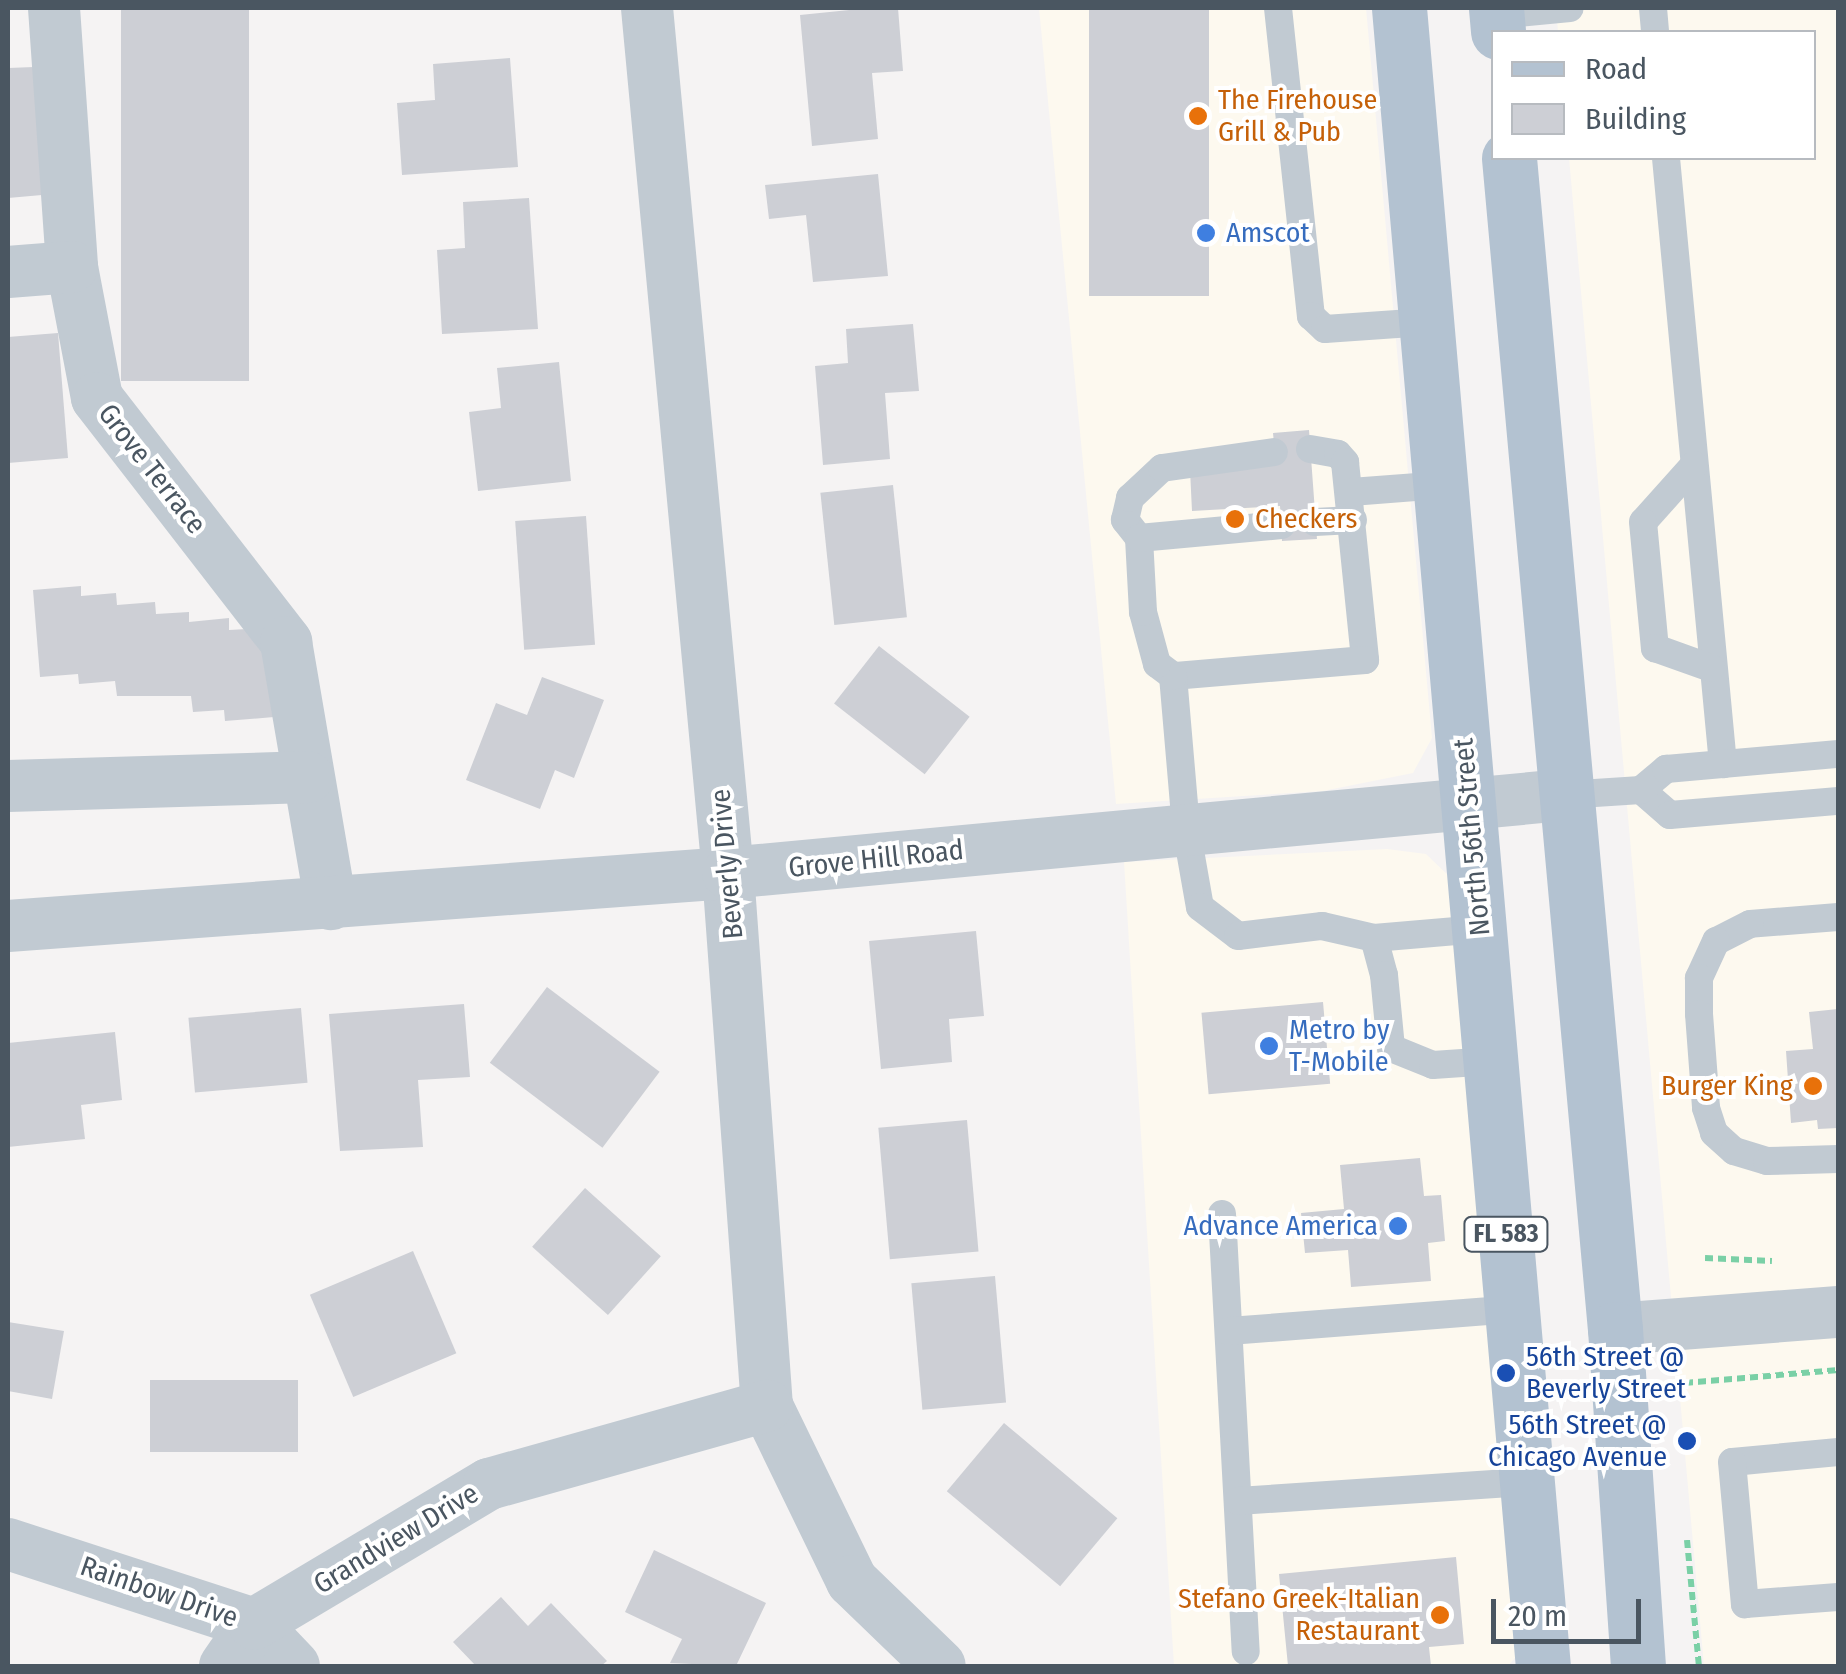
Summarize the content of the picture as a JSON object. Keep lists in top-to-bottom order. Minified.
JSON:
{"streets":{"main road":["North 56th Street","FL 583"],"street":["Grove Terrace","Grove Hill Road","Beverly Drive","Grandview Drive","Rainbow Drive"]},"crossings":[["Grove Terrace","Grove Hill Road"],["North 56th Street","Grove Hill Road"],["Grove Hill Road","Beverly Drive"],["Beverly Drive","Grandview Drive"],["Grandview Drive","Rainbow Drive"]],"places":["The Firehouse Grill & Pub","Amscot","Checkers","Metro by T-Mobile","Burger King","Advance America","56th Street @ Beverly Street","56th Street @ Chicago Avenue","Stefano Greek-Italian Restaurant"],"legend":["Road","Building"],"scale_bar":"20 m"}
